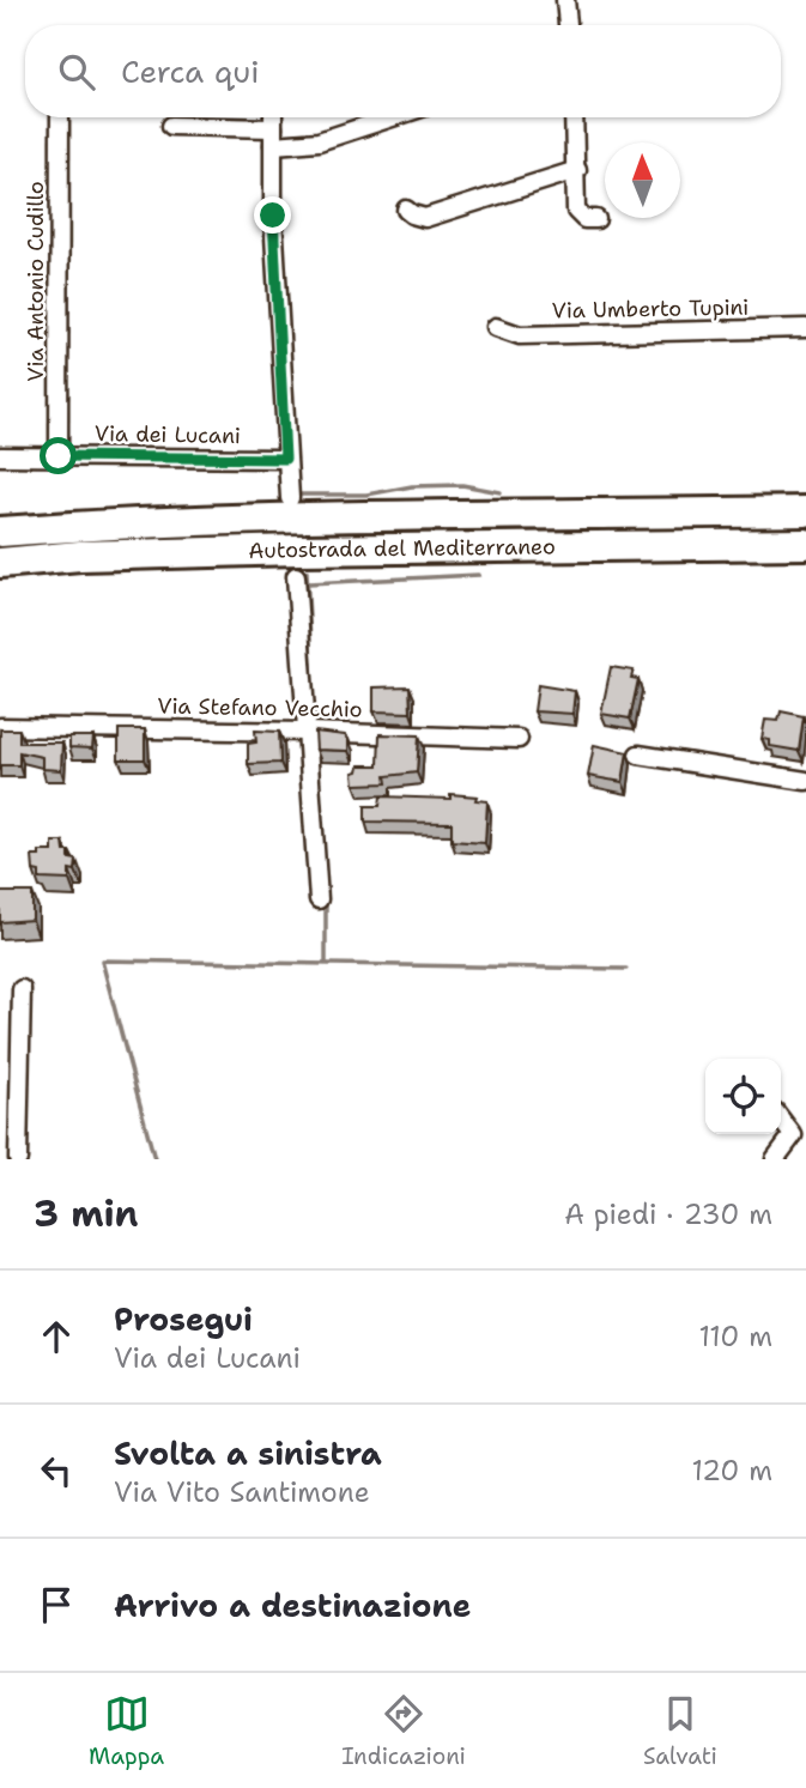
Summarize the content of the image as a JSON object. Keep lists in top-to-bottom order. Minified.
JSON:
{"streets":{"highway":["Autostrada del Mediterraneo"],"street":["Via Antonio Cudillo","Via Umberto Tupini","Via dei Lucani","Via Stefano Vecchio"]},"crossings":[["Via Antonio Cudillo","Via dei Lucani"]],"north":"top","page":{"search":"Cerca qui","heading":["3 min","A piedi · 230 m"],"list":[["Prosegui","Via dei Lucani","110 m"],["Svolta a sinistra","Via Vito Santimone","120 m"],"Arrivo a destinazione"],"nav":["Mappa","Indicazioni","Salvati"]}}
